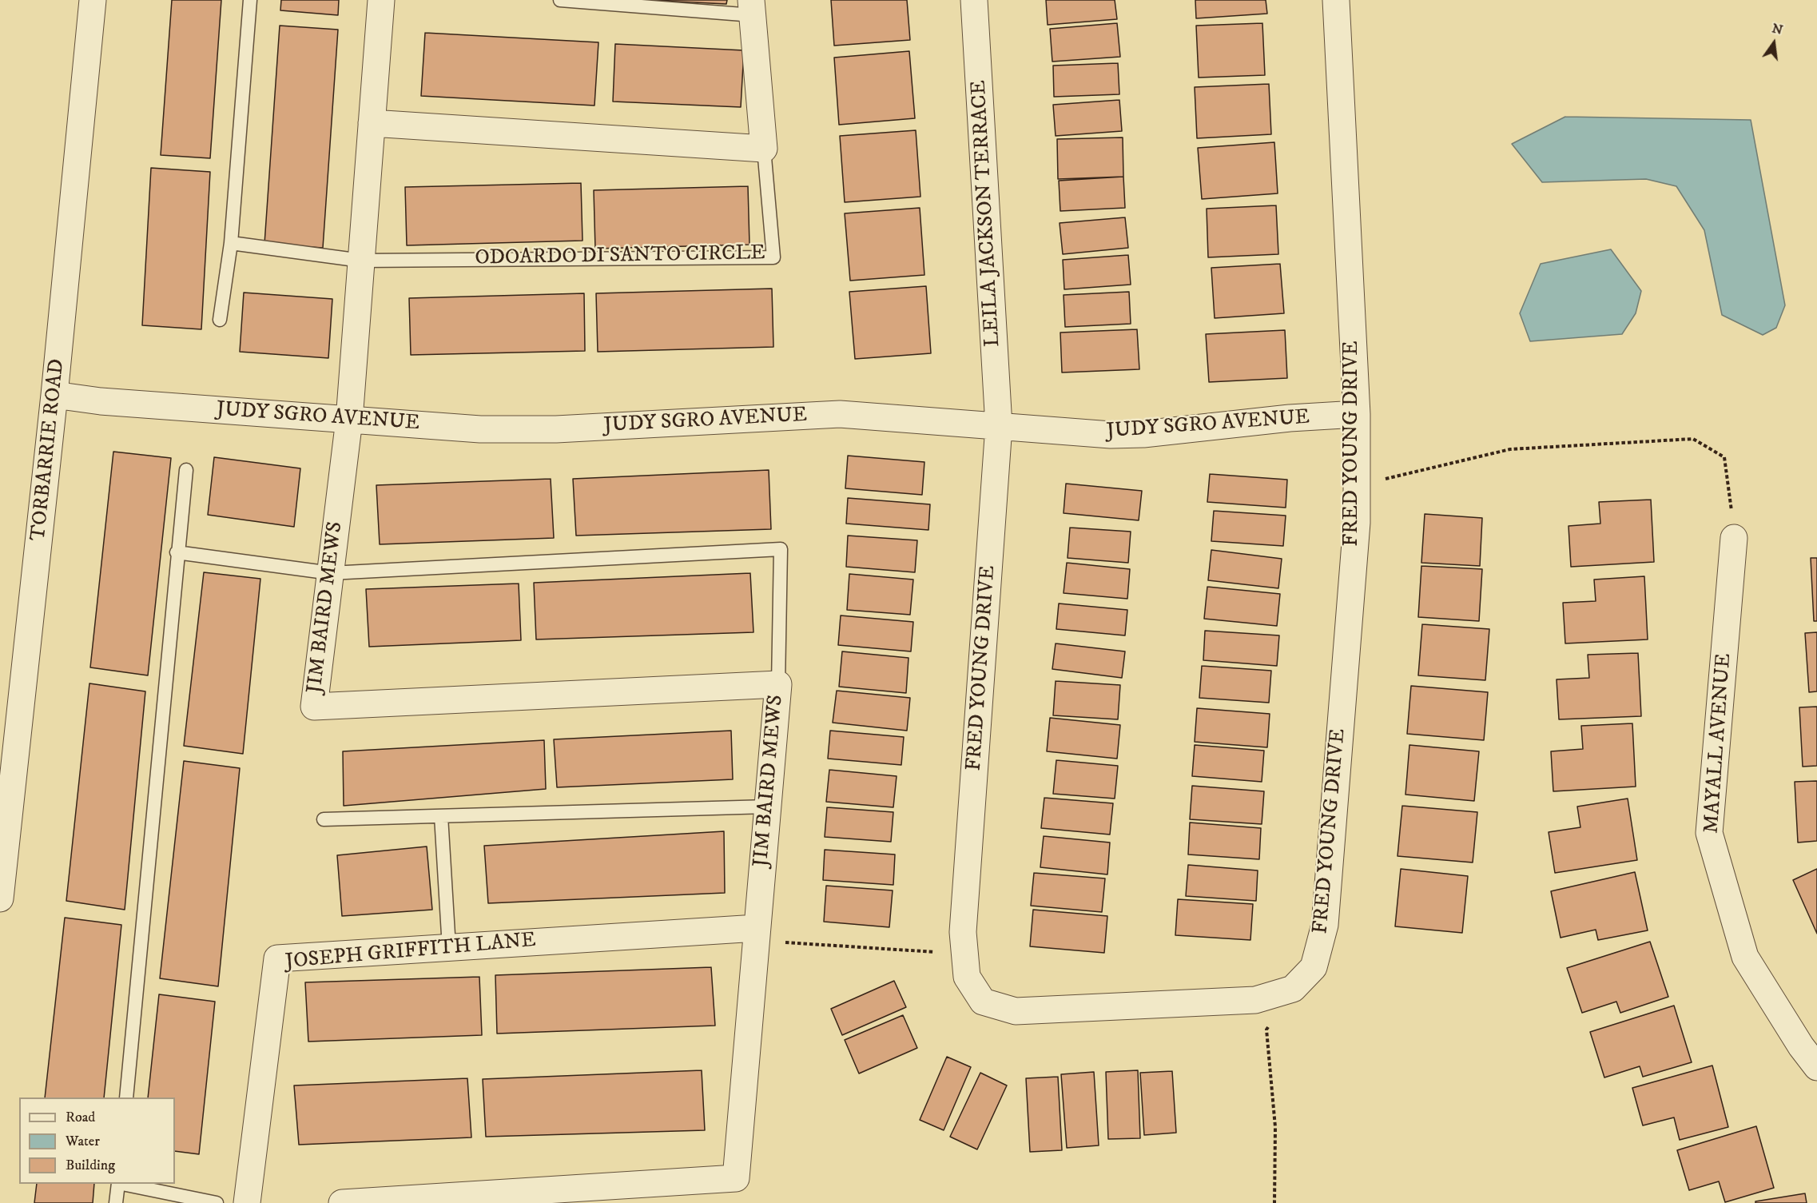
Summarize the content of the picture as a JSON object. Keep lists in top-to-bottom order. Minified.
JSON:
{"streets":{"street":["LEILA JACKSON TERRACE","ODOARDO DI SANTO CIRCLE","JUDY SGRO AVENUE","FRED YOUNG DRIVE","TORBARRIE ROAD","JIM BAIRD MEWS","MAYALL AVENUE","JOSEPH GRIFFITH LANE"]},"crossings":[["LEILA JACKSON TERRACE","JUDY SGRO AVENUE"],["LEILA JACKSON TERRACE","FRED YOUNG DRIVE"],["JUDY SGRO AVENUE","FRED YOUNG DRIVE"],["JUDY SGRO AVENUE","TORBARRIE ROAD"],["JUDY SGRO AVENUE","JIM BAIRD MEWS"],["JIM BAIRD MEWS","JOSEPH GRIFFITH LANE"]],"legend":["Road","Water","Building"],"north":"top"}
